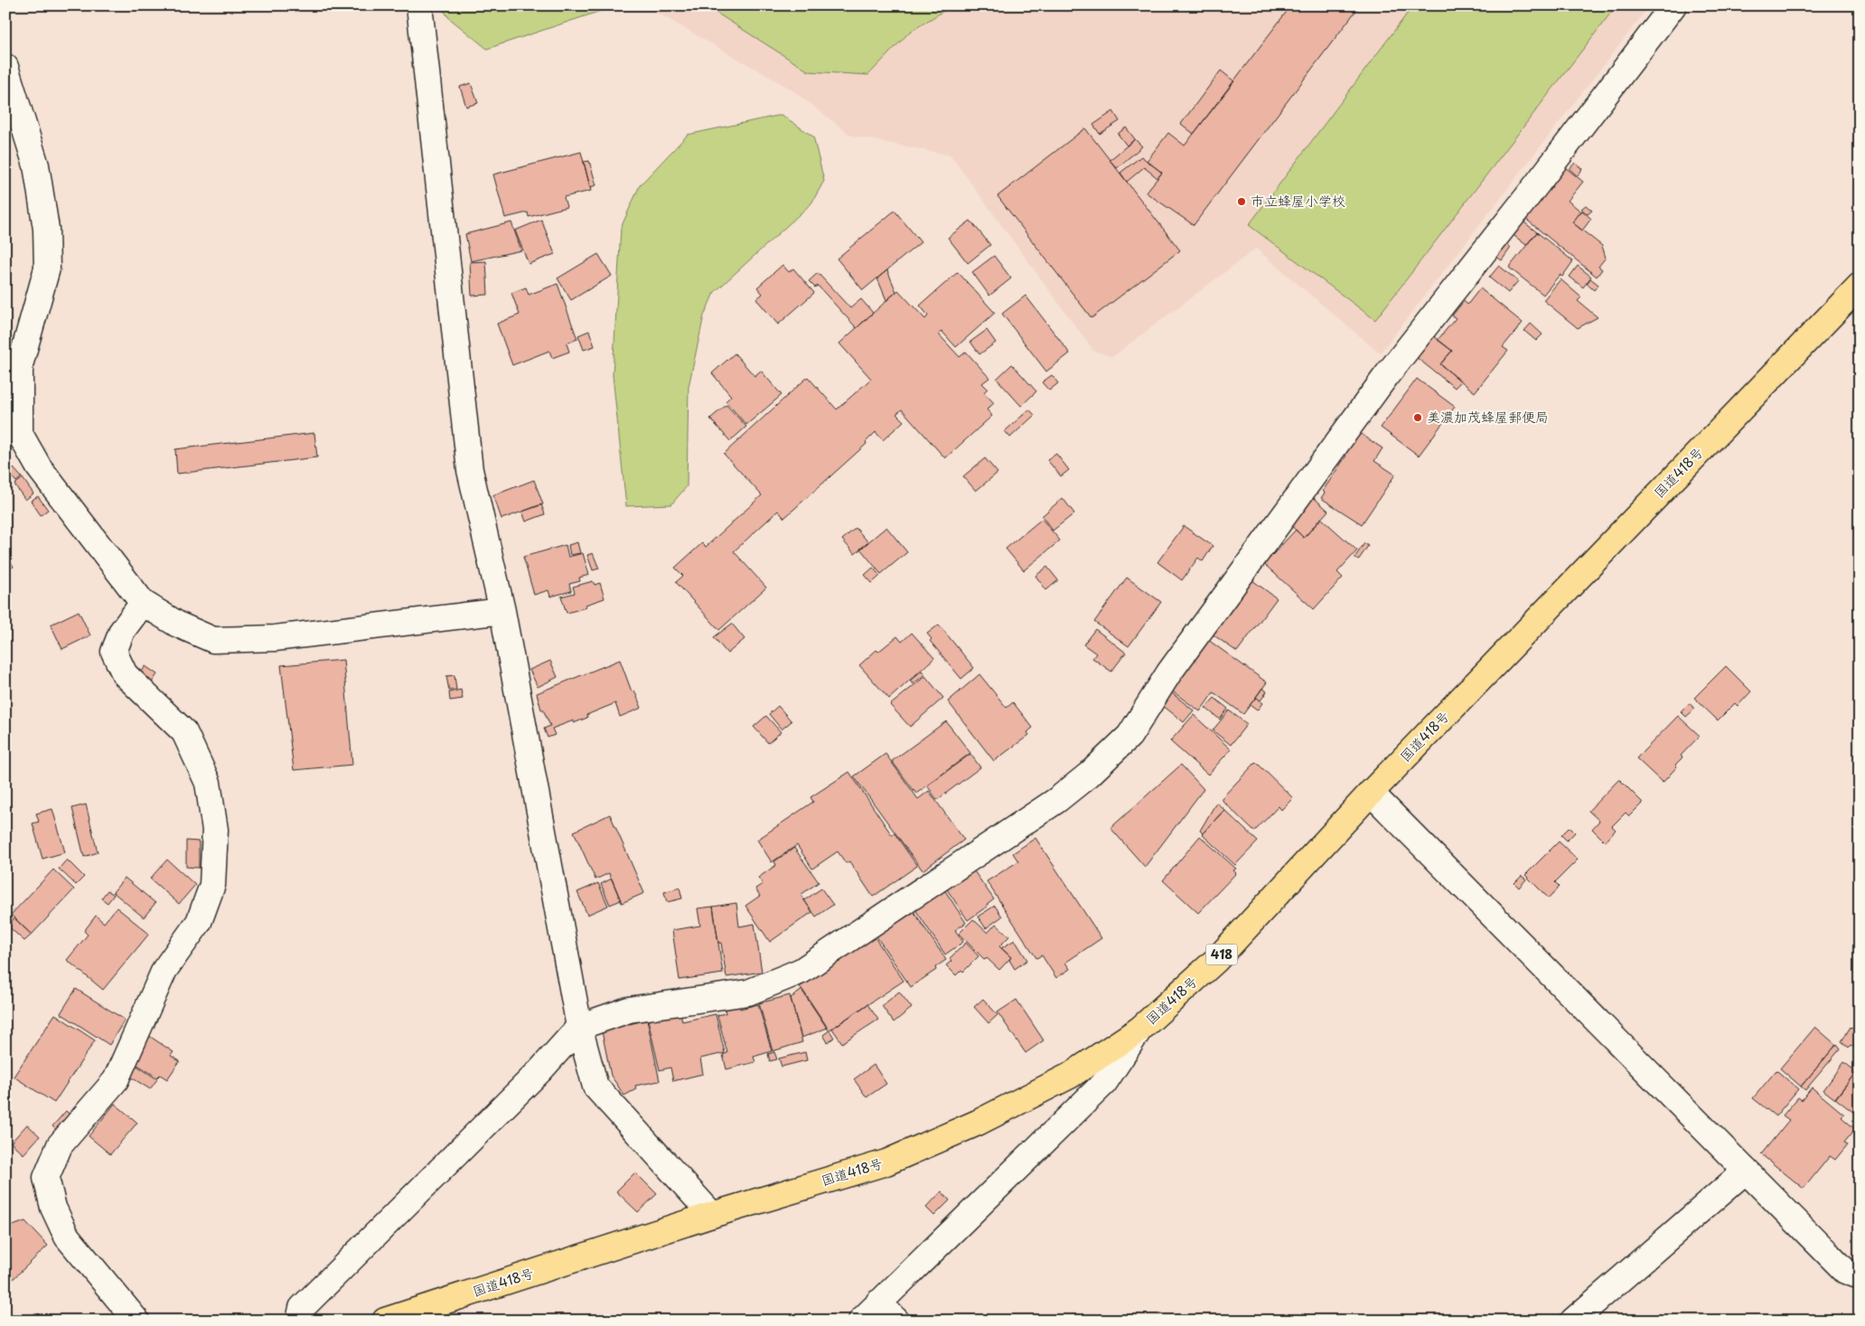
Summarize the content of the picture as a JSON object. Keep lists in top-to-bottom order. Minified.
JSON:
{"streets":{"highway":["国道418号","418"]},"places":["市立蜂屋小学校","美濃加茂蜂屋郵便局"]}
